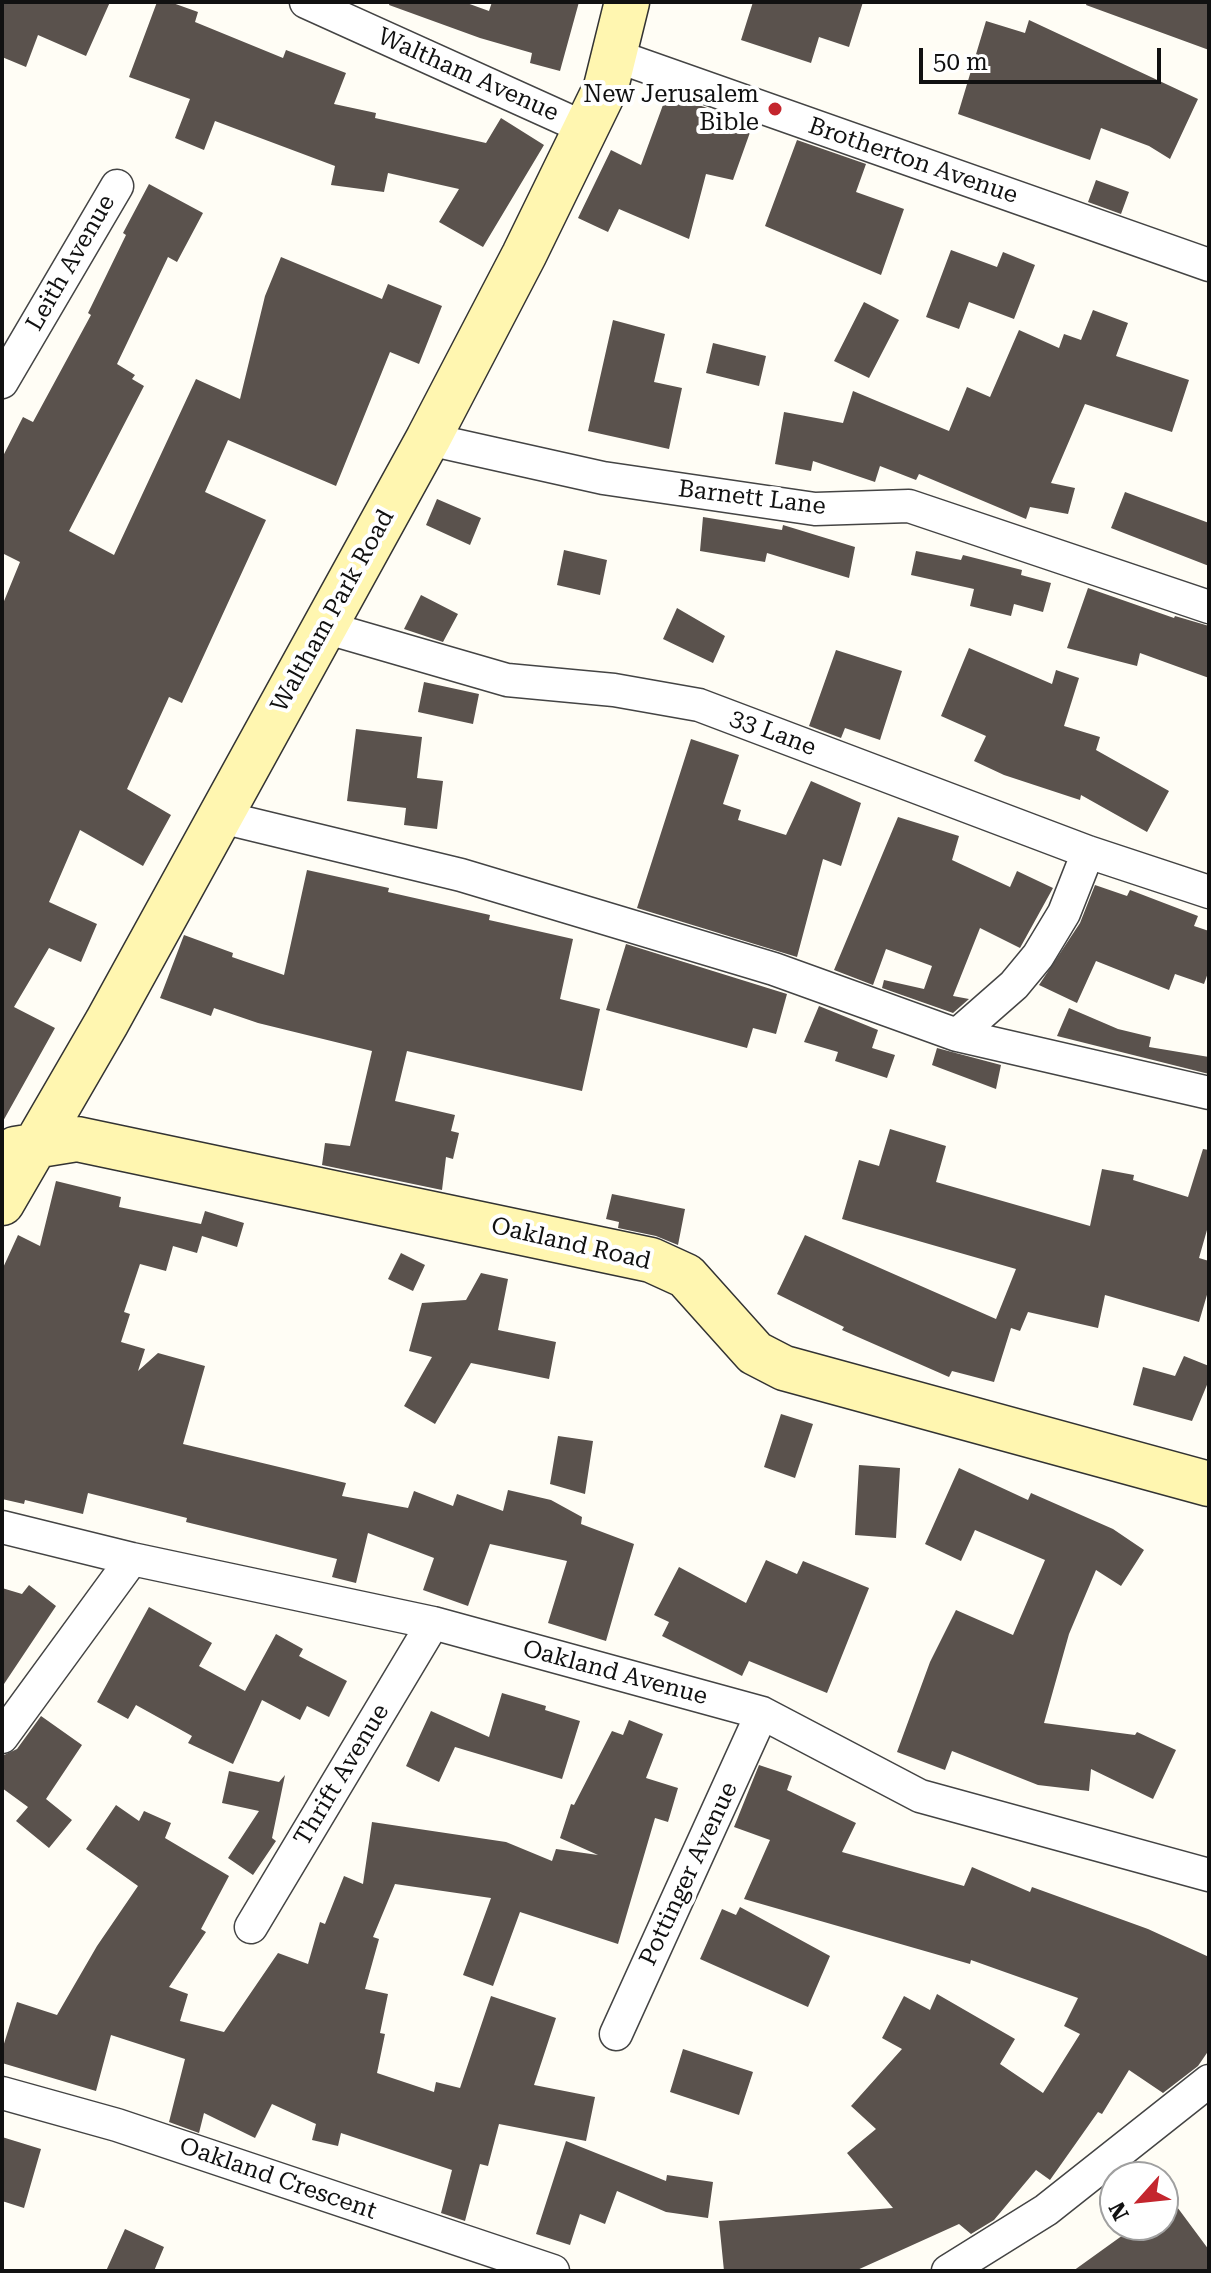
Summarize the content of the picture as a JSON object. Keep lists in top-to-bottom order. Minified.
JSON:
{"streets":{"main road":["Waltham Park Road","Oakland Road"],"street":["Waltham Avenue","Brotherton Avenue","Leith Avenue","Barnett Lane","33 Lane","Oakland Avenue","Thrift Avenue","Pottinger Avenue","Oakland Crescent"]},"crossings":[["Waltham Avenue","Waltham Park Road"],["Brotherton Avenue","Waltham Park Road"],["Barnett Lane","Waltham Park Road"],["Waltham Park Road","33 Lane"],["Waltham Park Road","Oakland Road"],["Oakland Avenue","Thrift Avenue"],["Oakland Avenue","Pottinger Avenue"]],"places":["New Jerusalem Bible"],"scale_bar":"50 m","north":"bottom left"}
